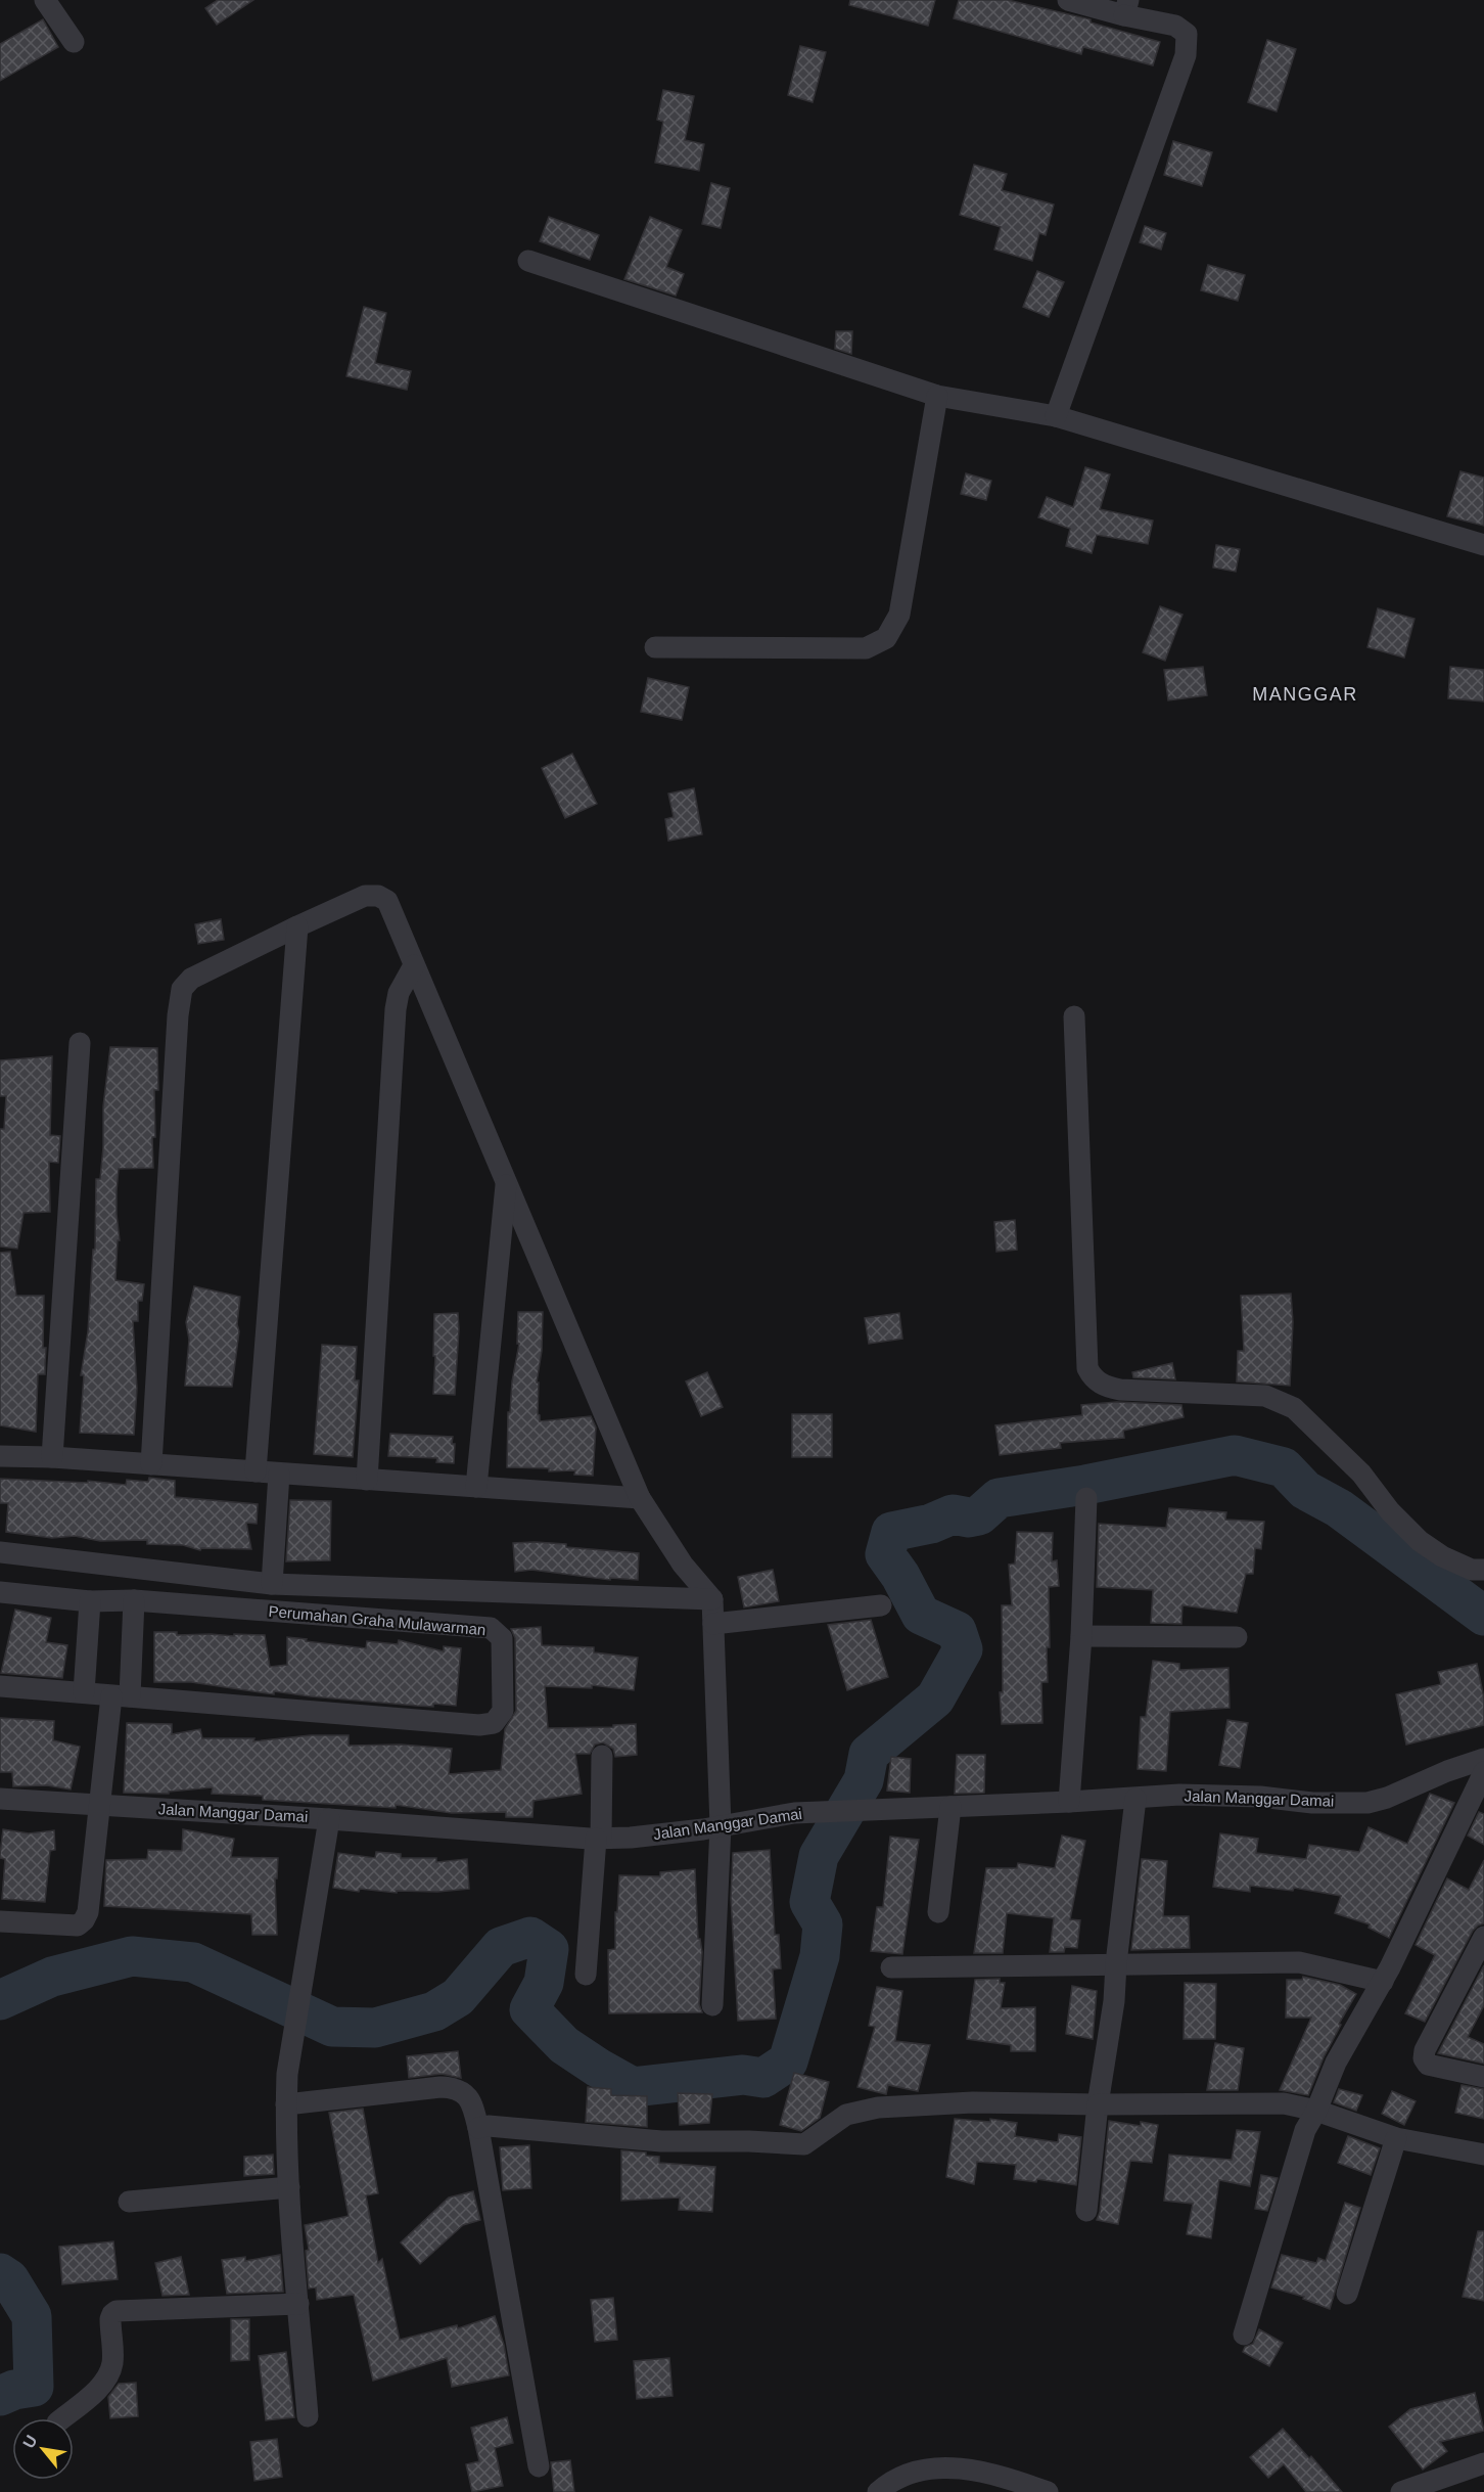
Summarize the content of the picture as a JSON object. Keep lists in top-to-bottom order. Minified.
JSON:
{"streets":{"street":["Perumahan Graha Mulawarman","Jalan Manggar Damai"]},"districts":["MANGGAR"],"north":"top left"}
